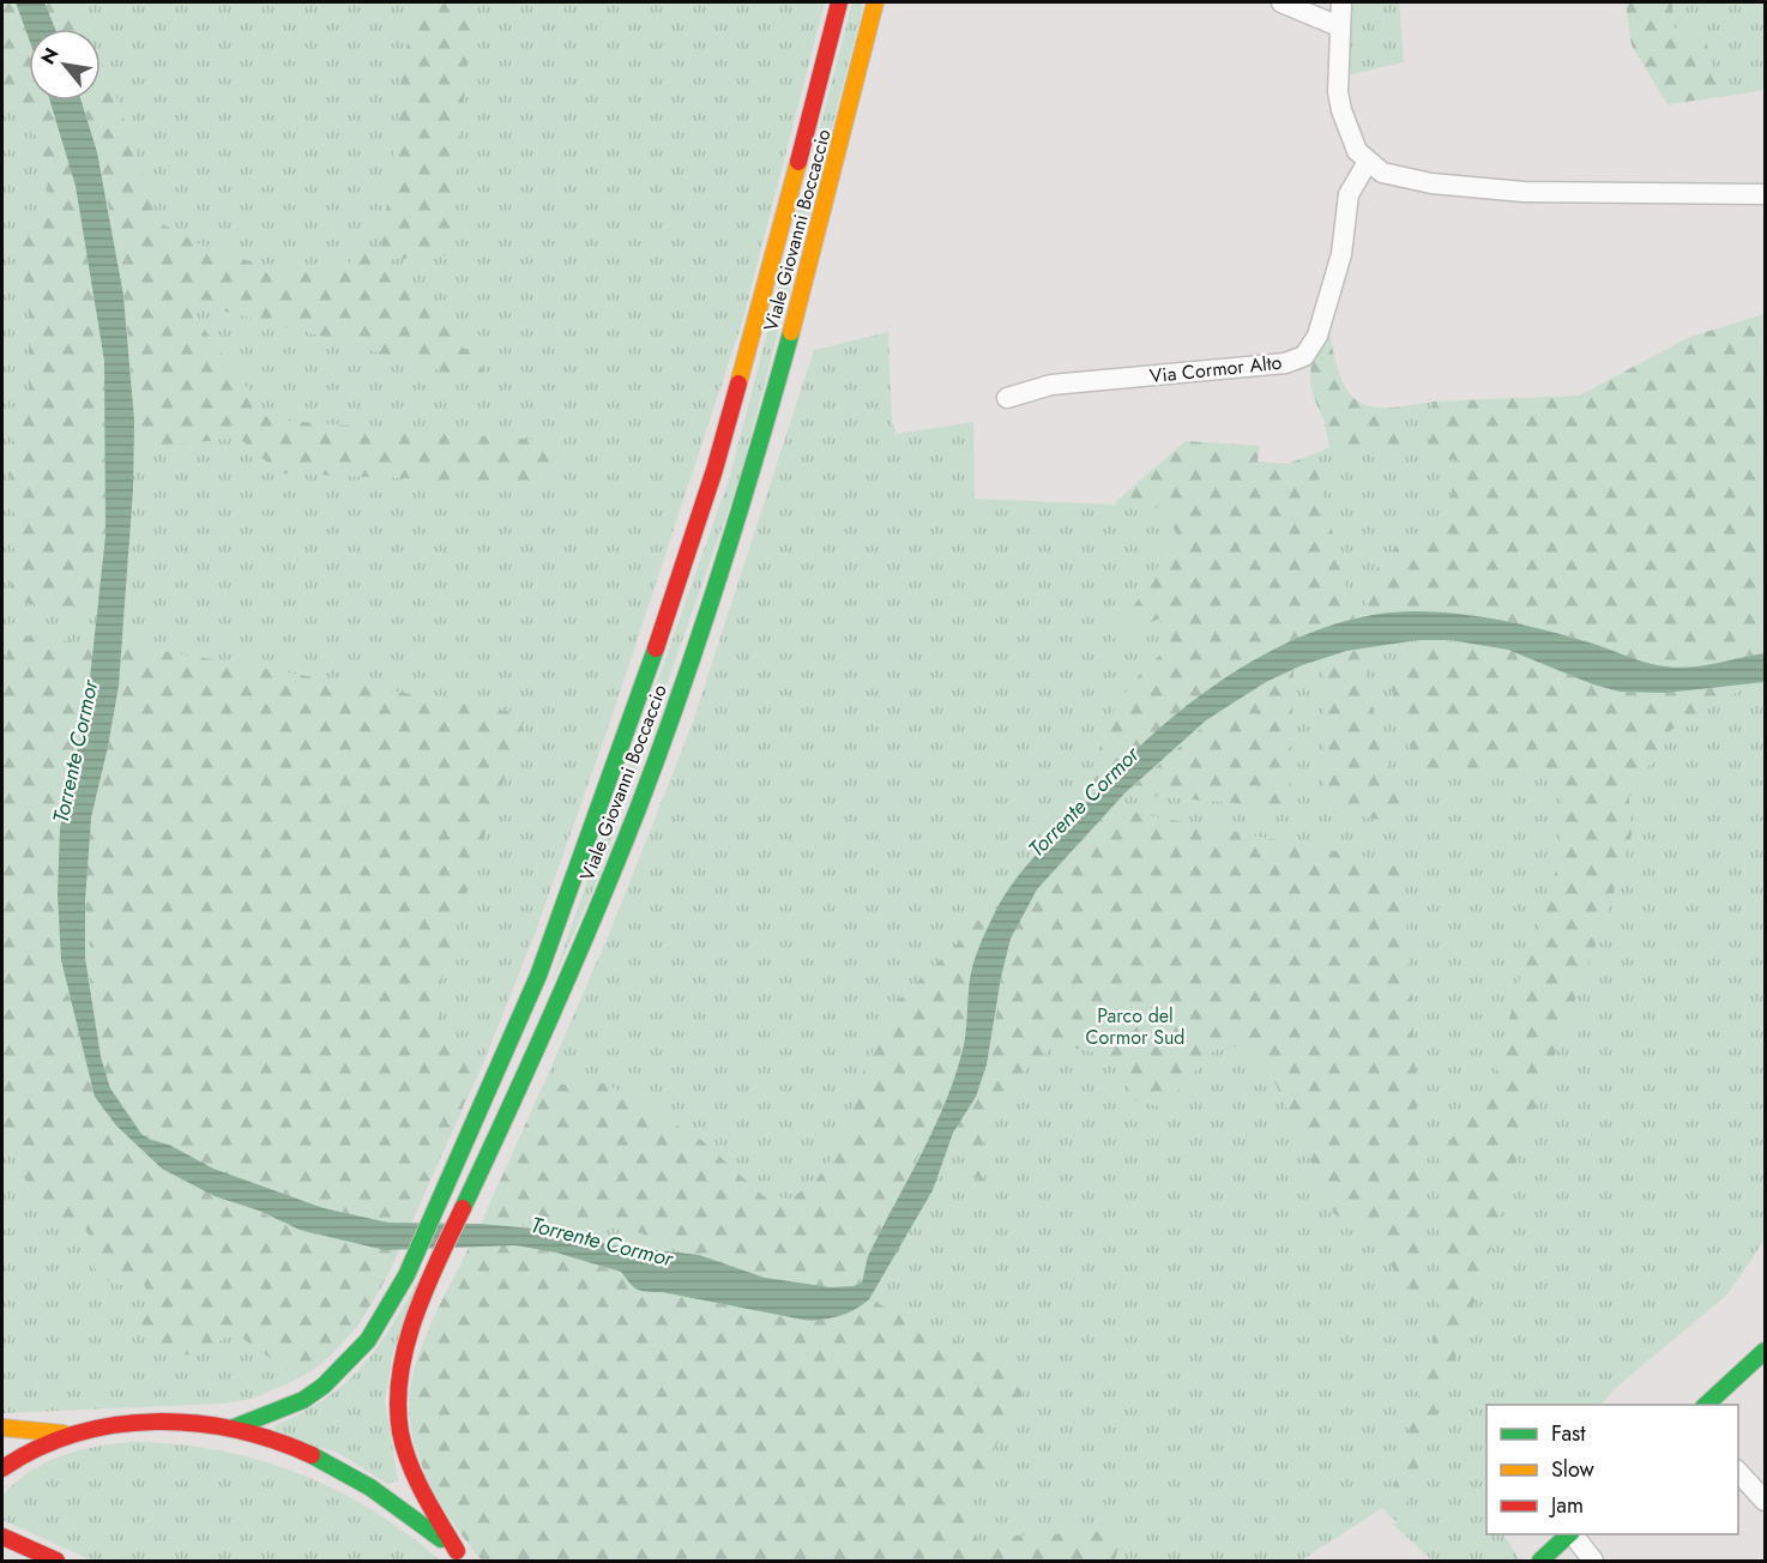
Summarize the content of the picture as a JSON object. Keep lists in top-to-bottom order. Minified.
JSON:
{"streets":{"main road":["Viale Giovanni Boccaccio"],"street":["Via Cormor Alto"]},"water":["Torrente Cormor"],"parks":["Parco del Cormor Sud"],"legend":["Fast","Slow","Jam"],"north":"top left"}
